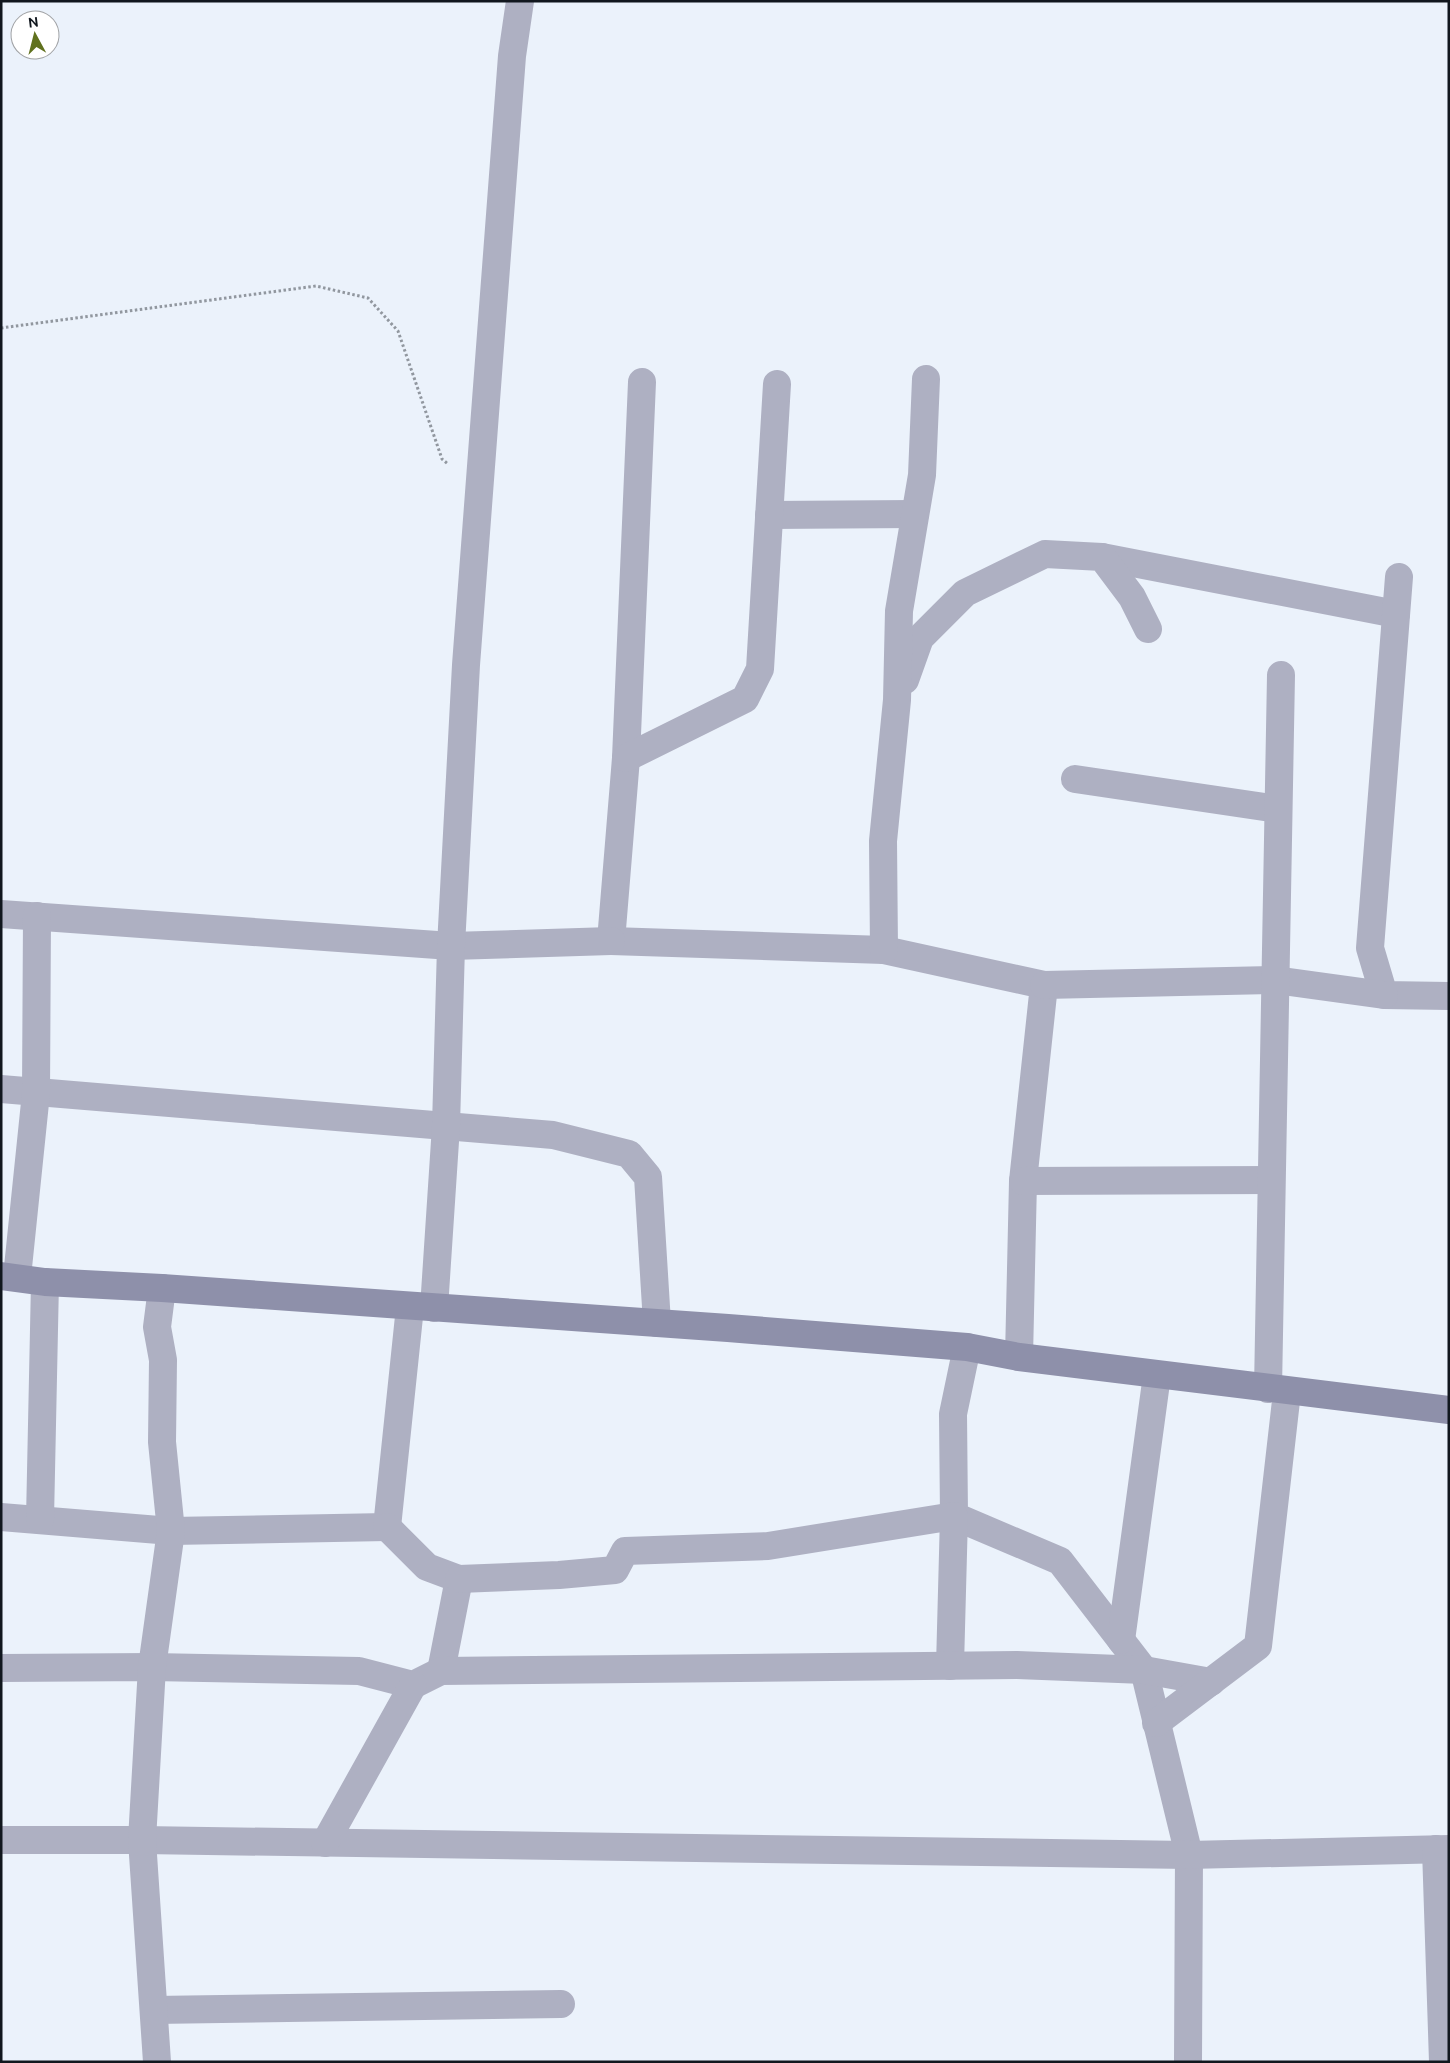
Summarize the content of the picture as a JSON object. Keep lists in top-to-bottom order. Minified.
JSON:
{"north":"top"}
